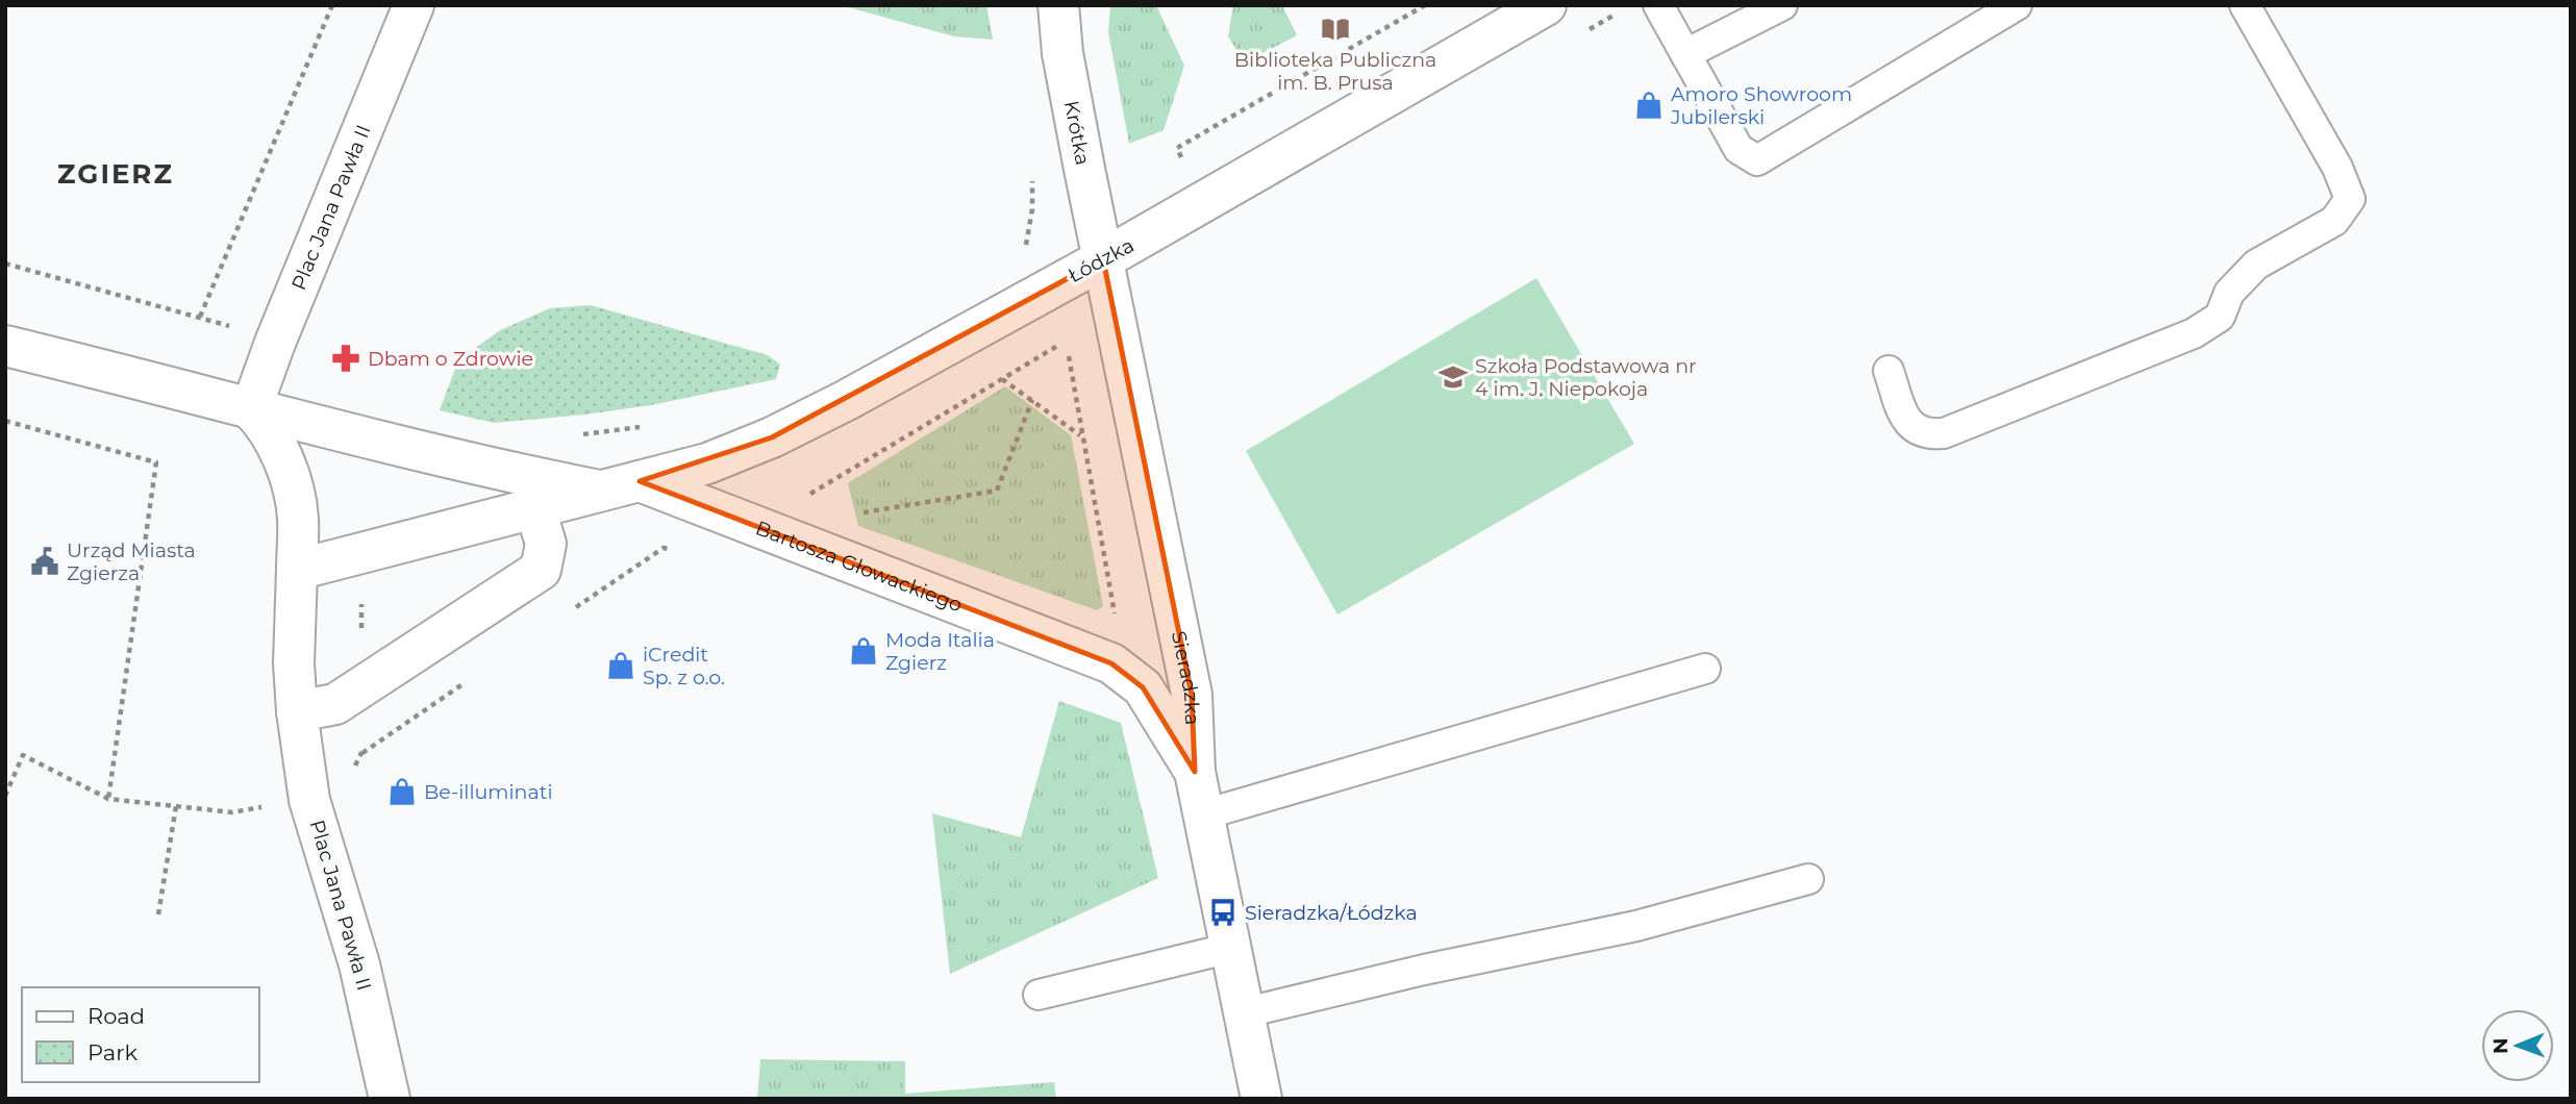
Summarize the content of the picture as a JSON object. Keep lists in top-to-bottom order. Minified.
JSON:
{"streets":{"street":["Krótka","Plac Jana Pawła II","Łódzka","Bartosza Głowackiego","Sieradzka"]},"crossings":[["Krótka","Łódzka"],["Krótka","Sieradzka"],["Łódzka","Bartosza Głowackiego"],["Łódzka","Sieradzka"],["Bartosza Głowackiego","Sieradzka"]],"districts":["ZGIERZ"],"places":{"library":["Biblioteka Publiczna im. B. Prusa"],"shop":["Amoro Showroom Jubilerski","Moda Italia Zgierz","iCredit Sp. z o.o.","Be-illuminati"],"pharmacy":["Dbam o Zdrowie"],"school or university":["Szkoła Podstawowa nr 4 im. J. Niepokoja"],"public building":["Urząd Miasta Zgierza"],"bus stop":["Sieradzka/Łódzka"]},"legend":["Road","Park"],"north":"left"}
